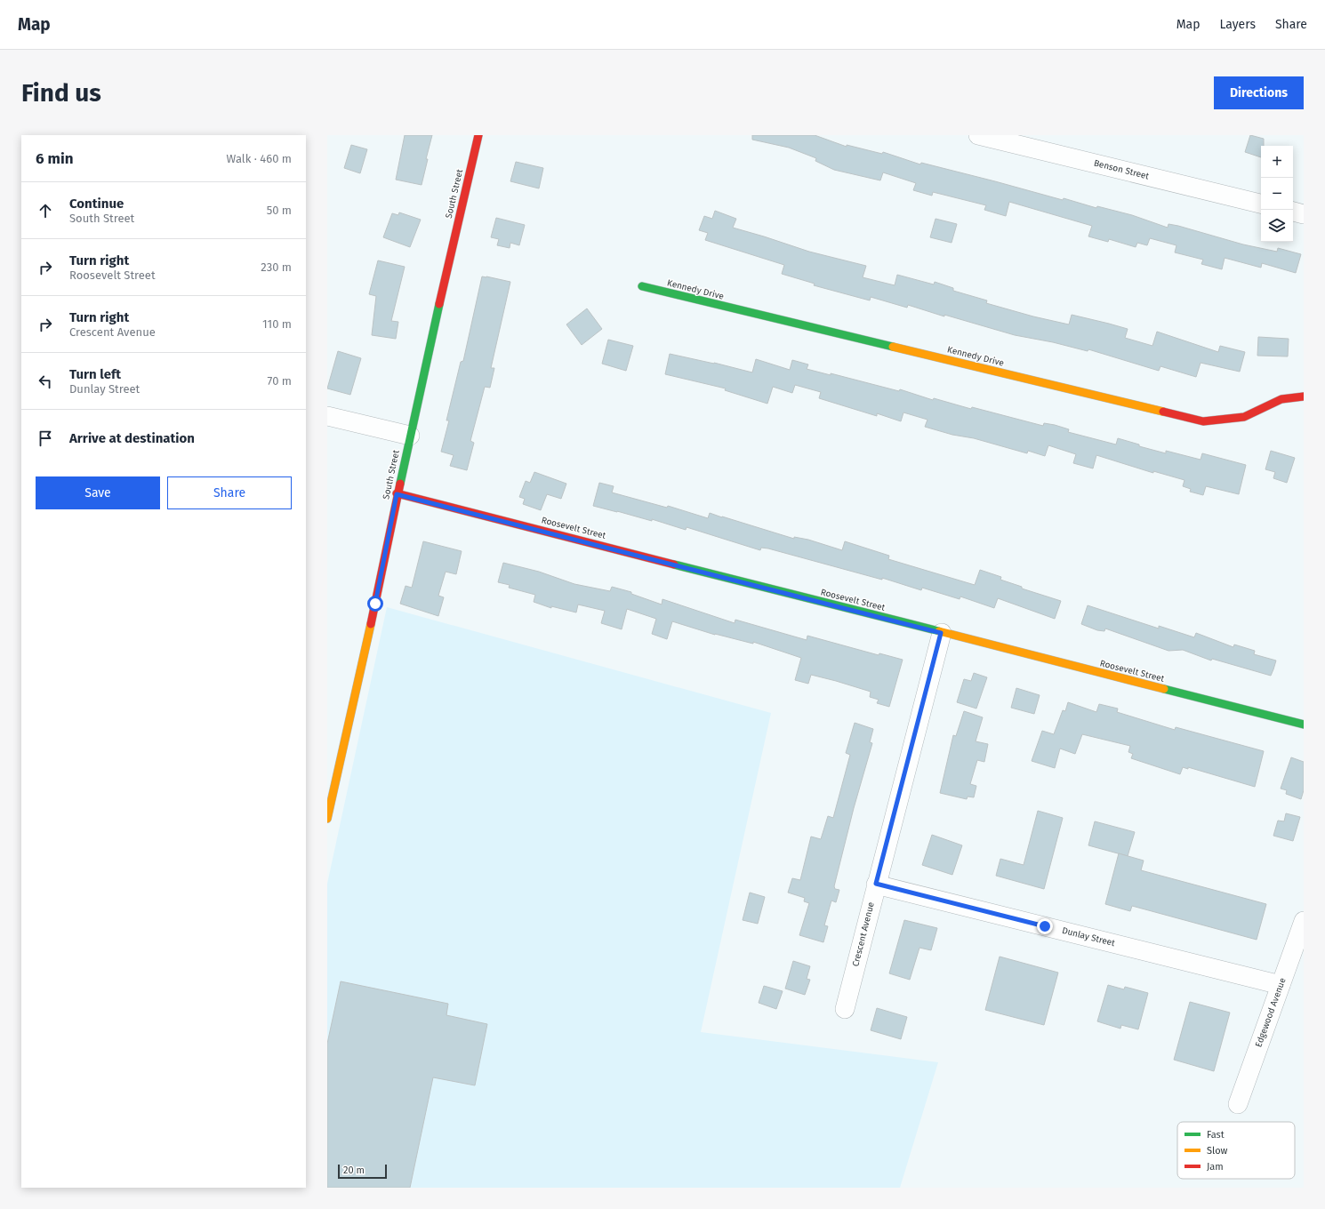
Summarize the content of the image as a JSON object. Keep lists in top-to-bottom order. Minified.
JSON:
{"streets":{"street":["Benson Street","South Street","Kennedy Drive","Roosevelt Street","Crescent Avenue","Dunlay Street","Edgewood Avenue"]},"crossings":[["South Street","Roosevelt Street"],["Roosevelt Street","Crescent Avenue"],["Crescent Avenue","Dunlay Street"],["Dunlay Street","Edgewood Avenue"]],"legend":["Fast","Slow","Jam"],"scale_bar":"20 m","page":{"header":"Map","nav":["Map","Layers","Share"],"buttons":["Directions",["Save","Share"]],"title":"Find us","heading":["6 min","Walk · 460 m"],"map_buttons":["+","−"],"list":[["Continue","South Street","50 m"],["Turn right","Roosevelt Street","230 m"],["Turn right","Crescent Avenue","110 m"],["Turn left","Dunlay Street","70 m"],"Arrive at destination"],"scale":"20 m"}}
